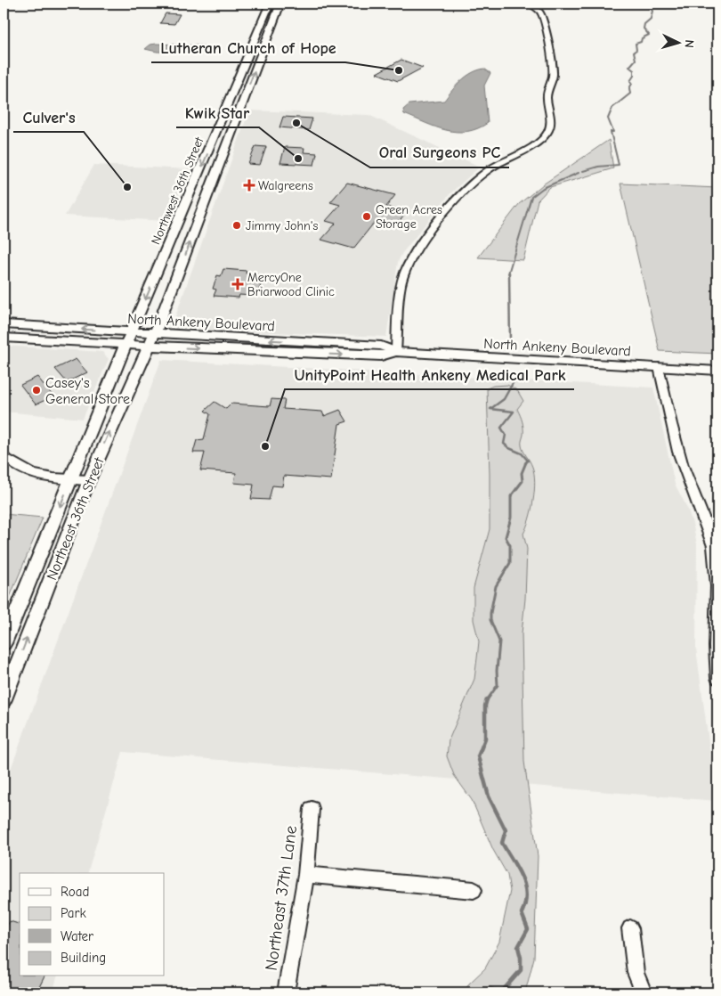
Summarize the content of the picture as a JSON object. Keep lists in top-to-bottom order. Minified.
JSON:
{"streets":{"main road":["Northwest 36th Street","North Ankeny Boulevard","Northeast 36th Street"],"street":["Northeast 37th Lane"]},"crossings":[["Northwest 36th Street","North Ankeny Boulevard"],["Northwest 36th Street","Northeast 36th Street"],["North Ankeny Boulevard","Northeast 36th Street"]],"places":{"other":["Lutheran Church of Hope","Oral Surgeons PC","Kwik Star","Culver's","Green Acres Storage","Jimmy John's","Casey's General Store","UnityPoint Health Ankeny Medical Park"],"health":["Walgreens","MercyOne Briarwood Clinic"]},"legend":["Road","Park","Water","Building"],"north":"right"}
